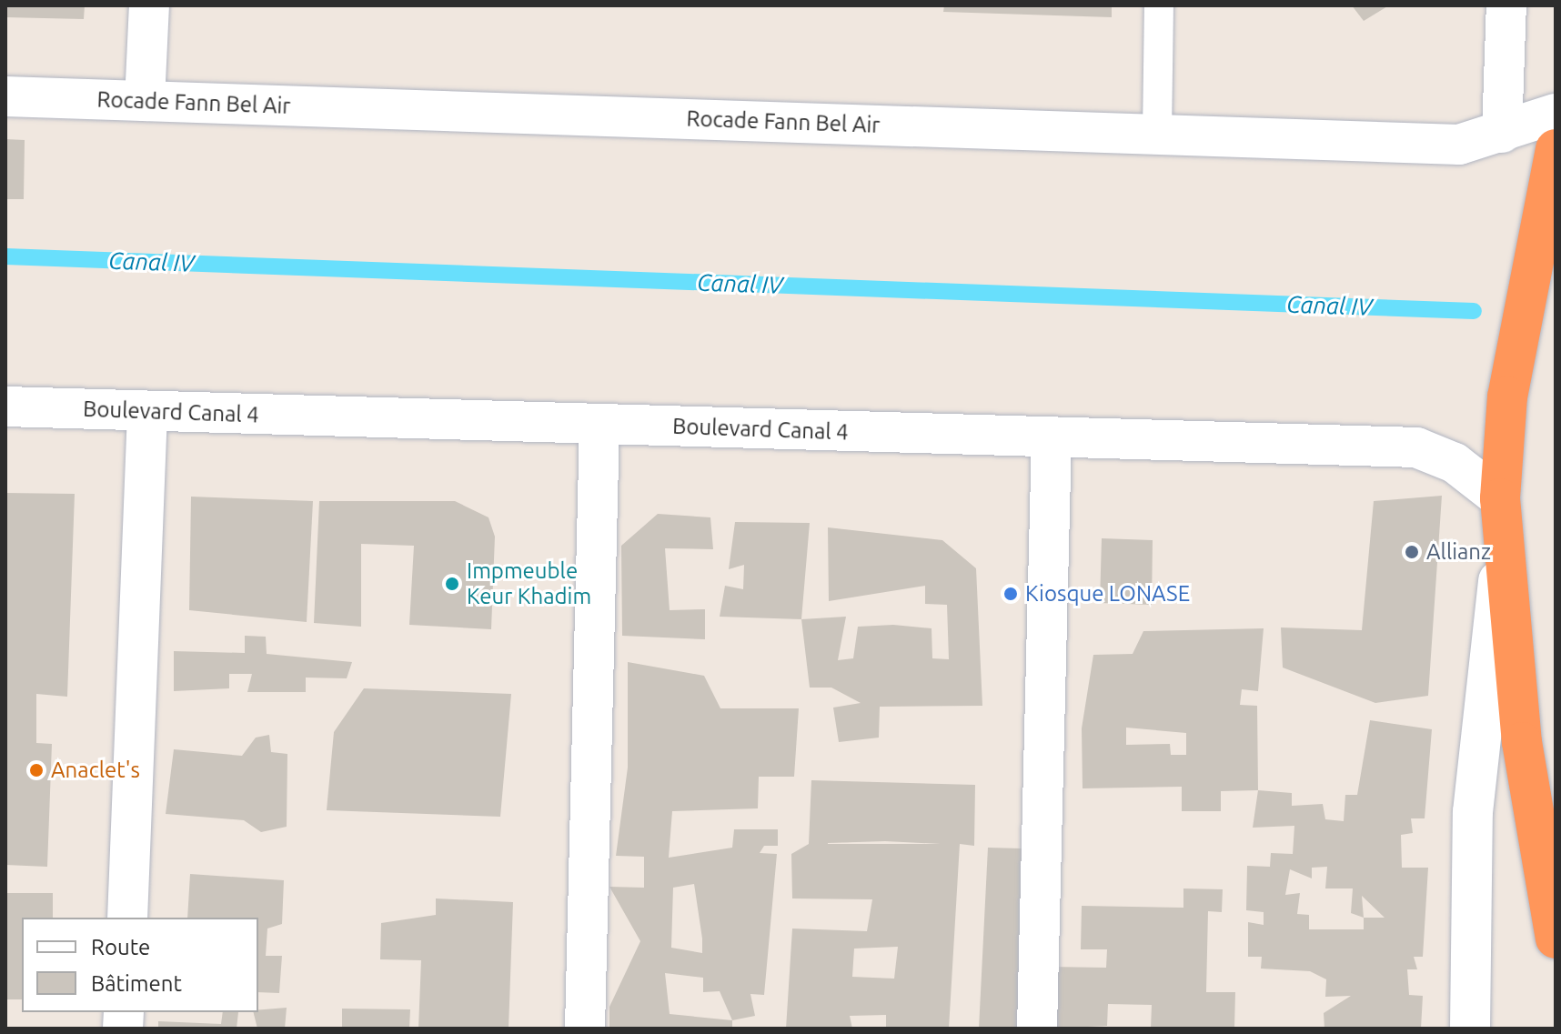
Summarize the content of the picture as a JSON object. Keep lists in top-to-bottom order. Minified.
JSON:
{"streets":{"main road":["Rocade Fann Bel Air","Boulevard Canal 4"]},"water":["Canal IV"],"places":["Allianz","Impmeuble Keur Khadim","Kiosque LONASE","Anaclet's"],"legend":["Route","Bâtiment"]}
